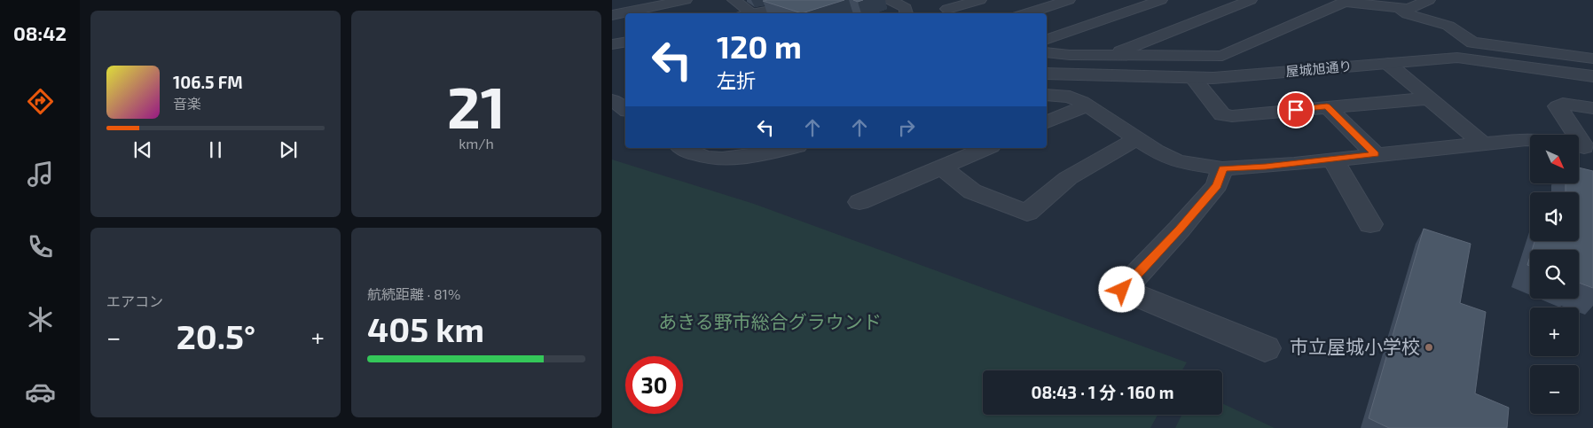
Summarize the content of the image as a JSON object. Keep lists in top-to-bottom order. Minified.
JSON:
{"streets":{"street":["屋城旭通り"]},"parks":["あきる野市総合グラウンド"],"places":["市立屋城小学校"],"north":"bottom right","page":{"tabs":"08:42","tile":[["21","km/h"],"エアコン",["航続距離 · 81%","405 km"]],"turn":["120 m","左折"],"song":["106.5 FM","音楽"],"map_buttons":["+","−"],"heat":["−","20.5°","+"],"limit":"30","trip":"08:43 · 1 分 · 160 m"}}
